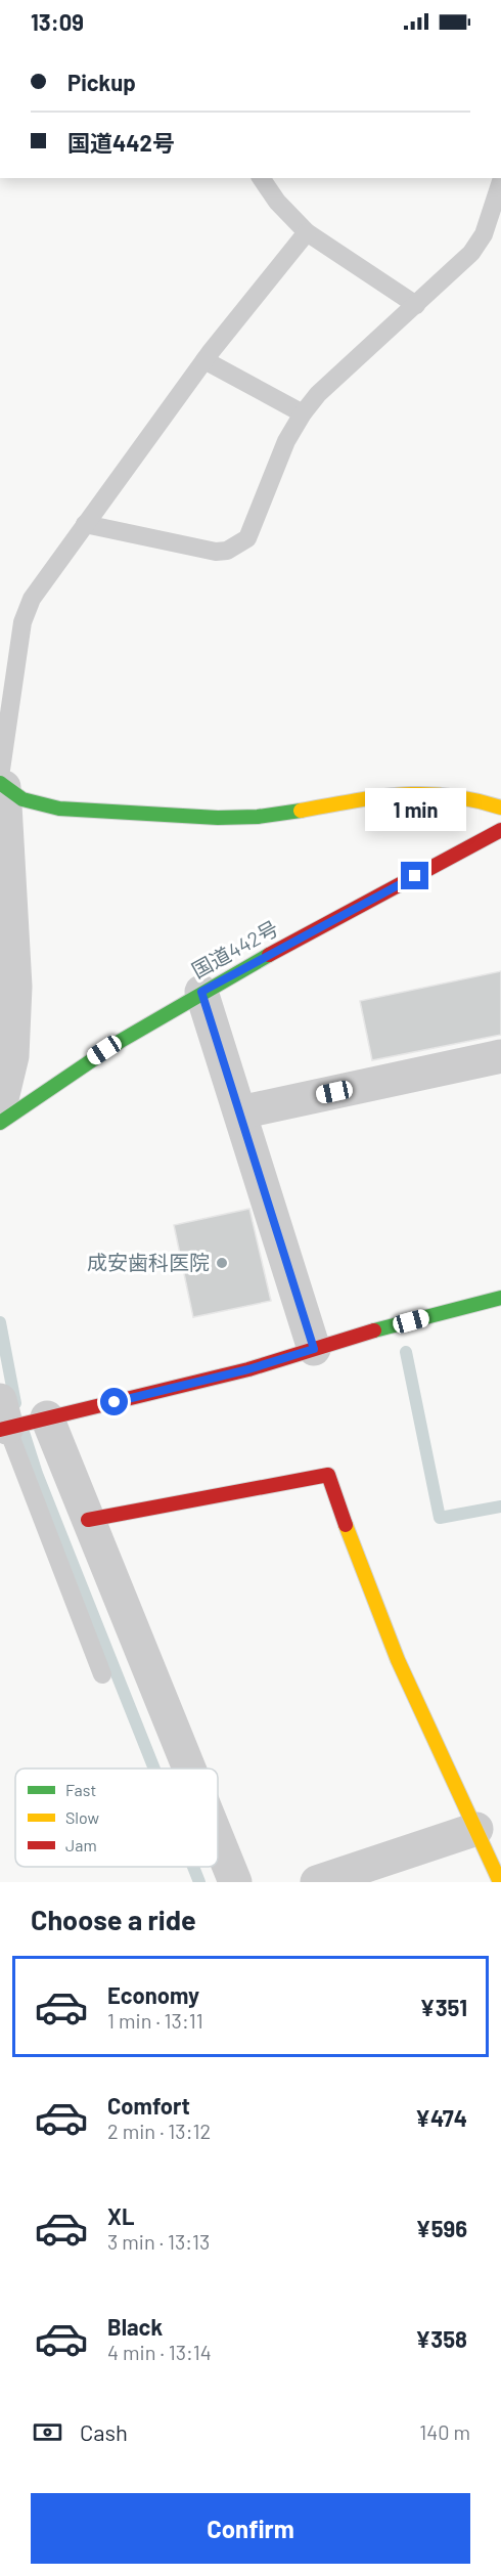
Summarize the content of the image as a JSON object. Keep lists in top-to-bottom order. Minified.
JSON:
{"streets":{"main road":["国道442号"]},"places":["成安歯科医院"],"legend":["Fast","Slow","Jam"],"page":{"status":"13:09","banner":["Pickup","国道442号"],"bubble":"1 min","heading":"Choose a ride","list":[{"name":"Economy","note":"1 min · 13:11","value":"¥351"},{"name":"Comfort","note":"2 min · 13:12","value":"¥474"},{"name":"XL","note":"3 min · 13:13","value":"¥596"},{"name":"Black","note":"4 min · 13:14","value":"¥358"}],"pay":["Cash","140 m"],"buttons":"Confirm"}}
